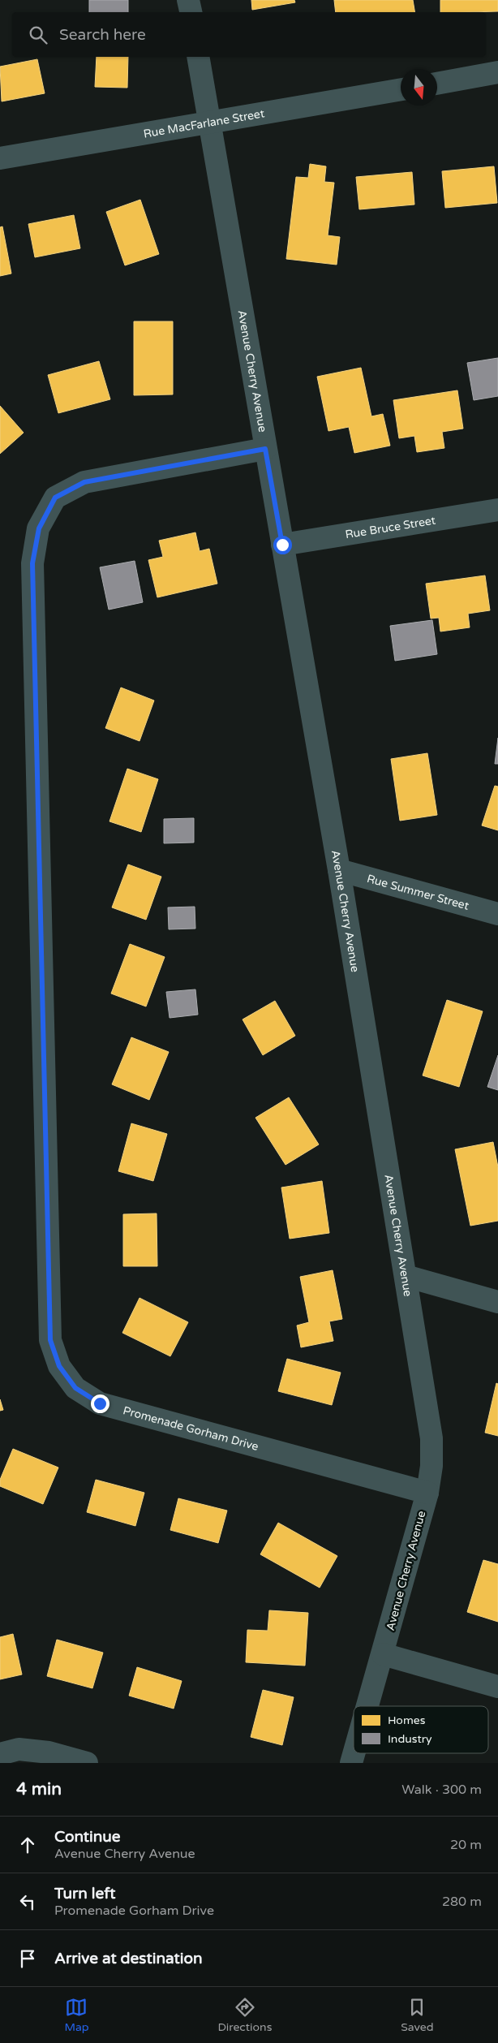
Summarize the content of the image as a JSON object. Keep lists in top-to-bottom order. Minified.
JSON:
{"streets":{"street":["Rue MacFarlane Street","Avenue Cherry Avenue","Rue Bruce Street","Rue Summer Street","Promenade Gorham Drive"]},"crossings":[["Rue MacFarlane Street","Avenue Cherry Avenue"],["Avenue Cherry Avenue","Rue Bruce Street"],["Avenue Cherry Avenue","Rue Summer Street"],["Avenue Cherry Avenue","Promenade Gorham Drive"]],"legend":["Homes","Industry"],"north":"bottom","page":{"search":"Search here","heading":["4 min","Walk · 300 m"],"list":[["Continue","Avenue Cherry Avenue","20 m"],["Turn left","Promenade Gorham Drive","280 m"],"Arrive at destination"],"nav":["Map","Directions","Saved"]}}
